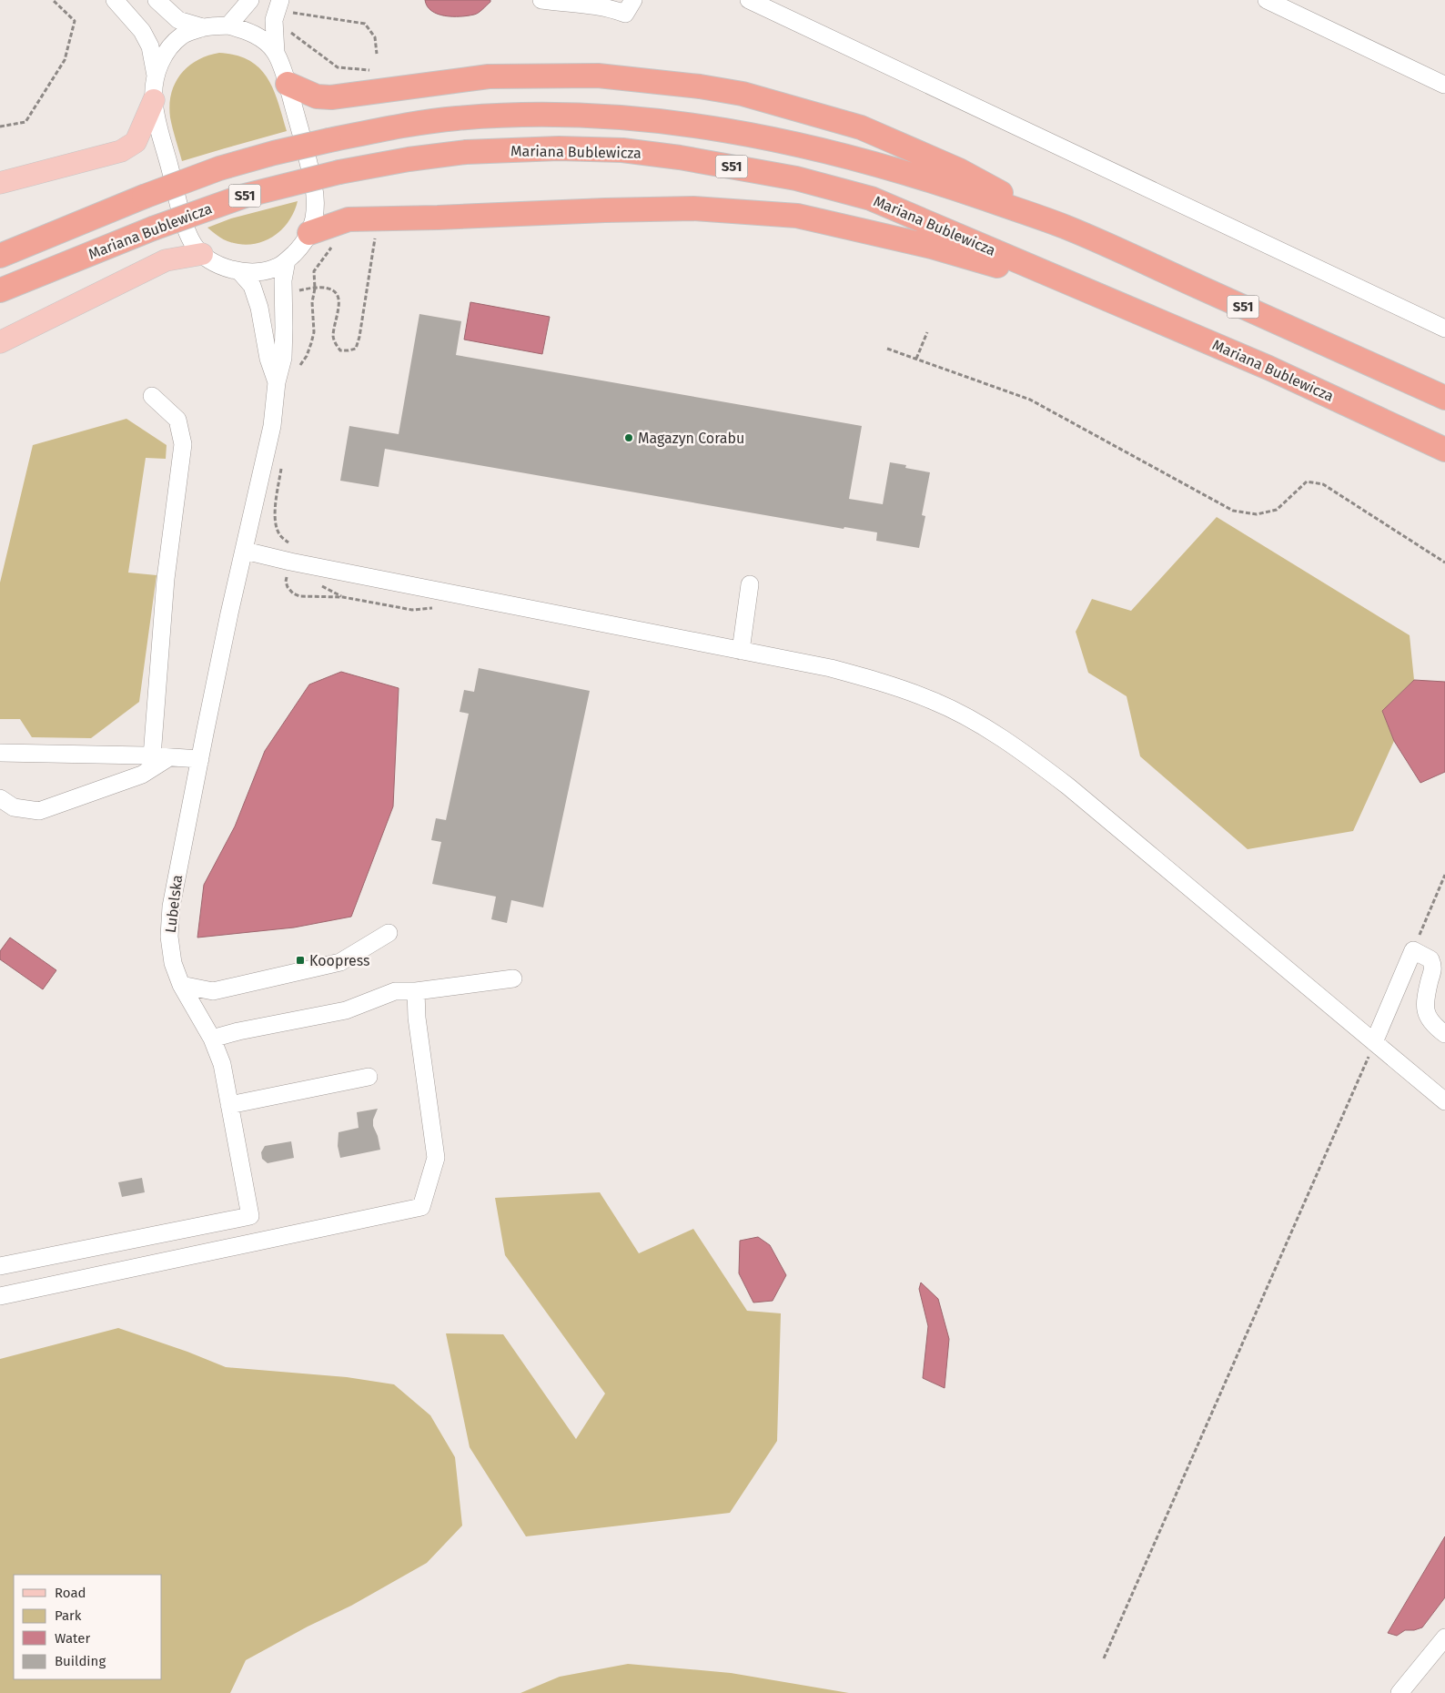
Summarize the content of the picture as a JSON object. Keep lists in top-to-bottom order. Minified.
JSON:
{"streets":{"highway":["Mariana Bublewicza","S51"],"street":["Lubelska"]},"places":{"other":["Magazyn Corabu"],"transit":["Koopress"]},"legend":["Road","Park","Water","Building"]}
